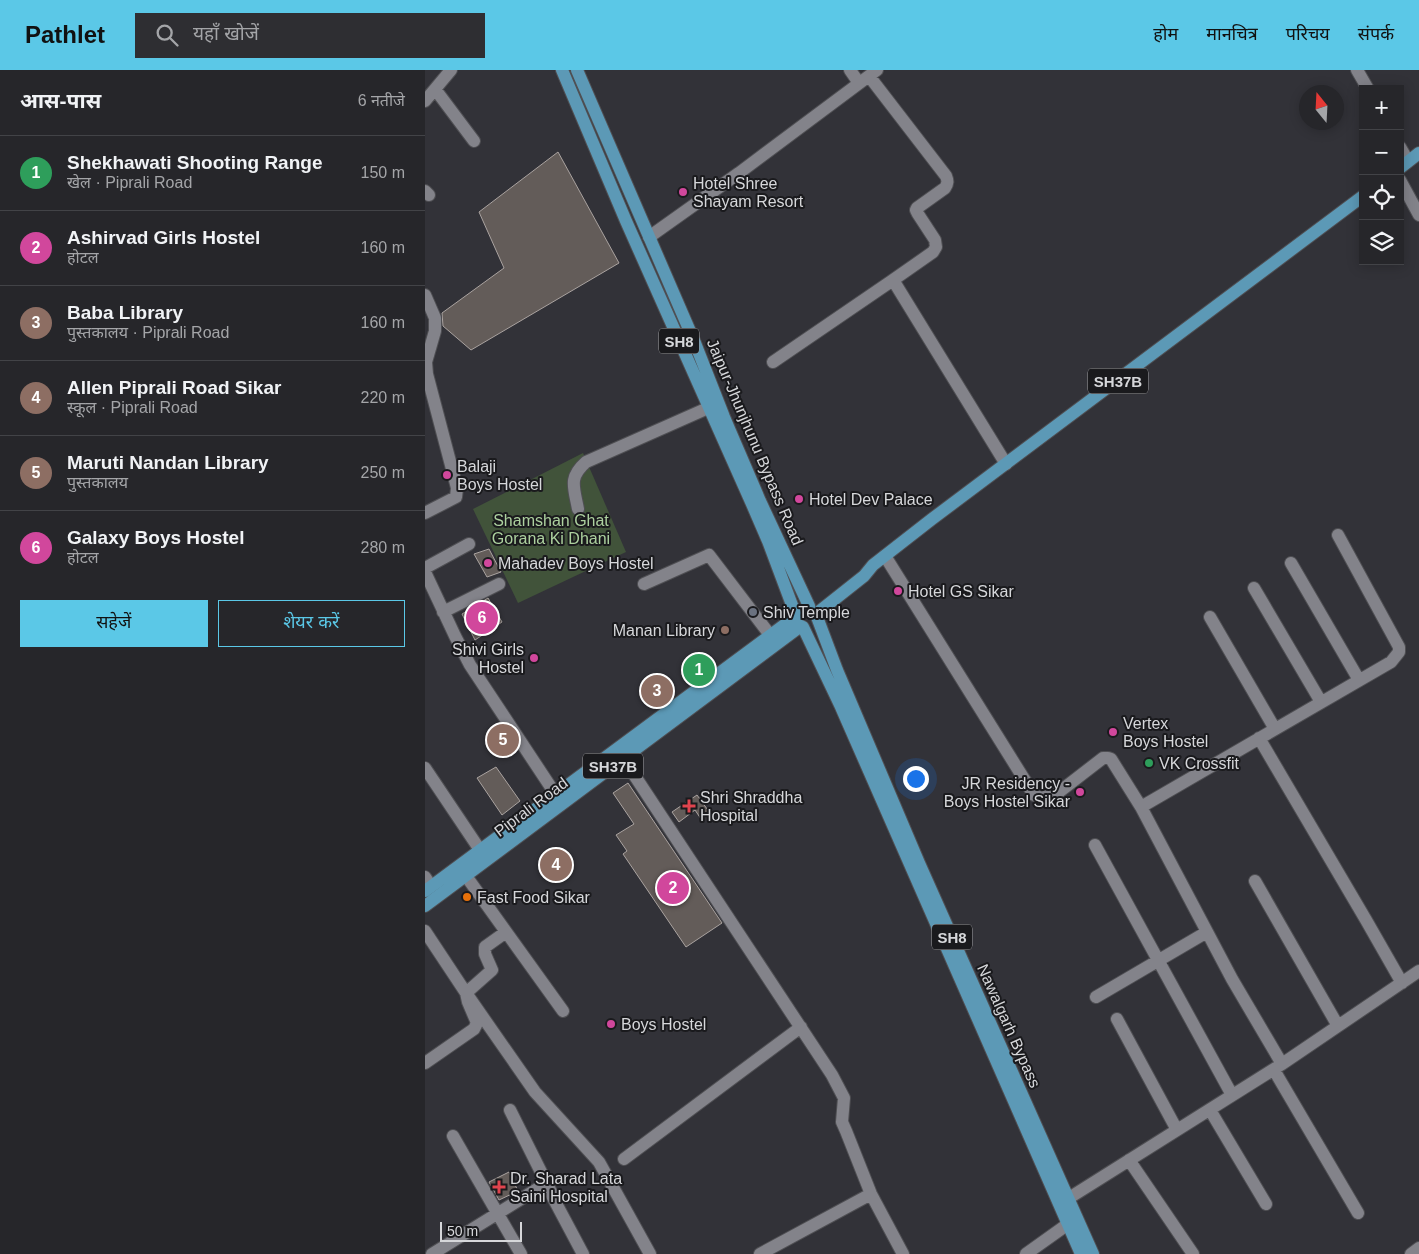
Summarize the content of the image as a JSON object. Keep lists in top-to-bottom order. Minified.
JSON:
{"streets":{"main road":["SH8","SH37B","Jaipur-Jhunjhunu Bypass Road","Piprali Road","Nawalgarh Bypass"]},"crossings":[["SH8","Jaipur-Jhunjhunu Bypass Road"],["SH8","Piprali Road"],["SH8","Nawalgarh Bypass"],["SH37B","Jaipur-Jhunjhunu Bypass Road"],["SH37B","Nawalgarh Bypass"],["Jaipur-Jhunjhunu Bypass Road","Nawalgarh Bypass"],["Piprali Road","Nawalgarh Bypass"]],"parks":["Shamshan Ghat Gorana Ki Dhani"],"places":{"other":["Hotel Shree Shayam Resort","Balaji Boys Hostel","Hotel Dev Palace","Mahadev Boys Hostel","Hotel GS Sikar","Shiv Temple","Manan Library","Shivi Girls Hostel","Vertex Boys Hostel","VK Crossfit","JR Residency - Boys Hostel Sikar","Fast Food Sikar","Boys Hostel"],"health":["Shri Shraddha Hospital","Dr. Sharad Lata Saini Hospital"]},"scale_bar":"50 m","north":"top","page":{"header":"Pathlet","search":"यहाँ खोजें","nav":["होम","मानचित्र","परिचय","संपर्क"],"heading":["आस-पास","6 नतीजे"],"map_buttons":["+","−"],"list":[{"mark":"1","name":"Shekhawati Shooting Range","note":"खेल · Piprali Road","value":"150 m"},{"mark":"2","name":"Ashirvad Girls Hostel","note":"होटल","value":"160 m"},{"mark":"3","name":"Baba Library","note":"पुस्तकालय · Piprali Road","value":"160 m"},{"mark":"4","name":"Allen Piprali Road Sikar","note":"स्कूल · Piprali Road","value":"220 m"},{"mark":"5","name":"Maruti Nandan Library","note":"पुस्तकालय","value":"250 m"},{"mark":"6","name":"Galaxy Boys Hostel","note":"होटल","value":"280 m"}],"buttons":["सहेजें","शेयर करें"],"pins":["6","1","3","5","4","2"],"scale":"50 m"}}
